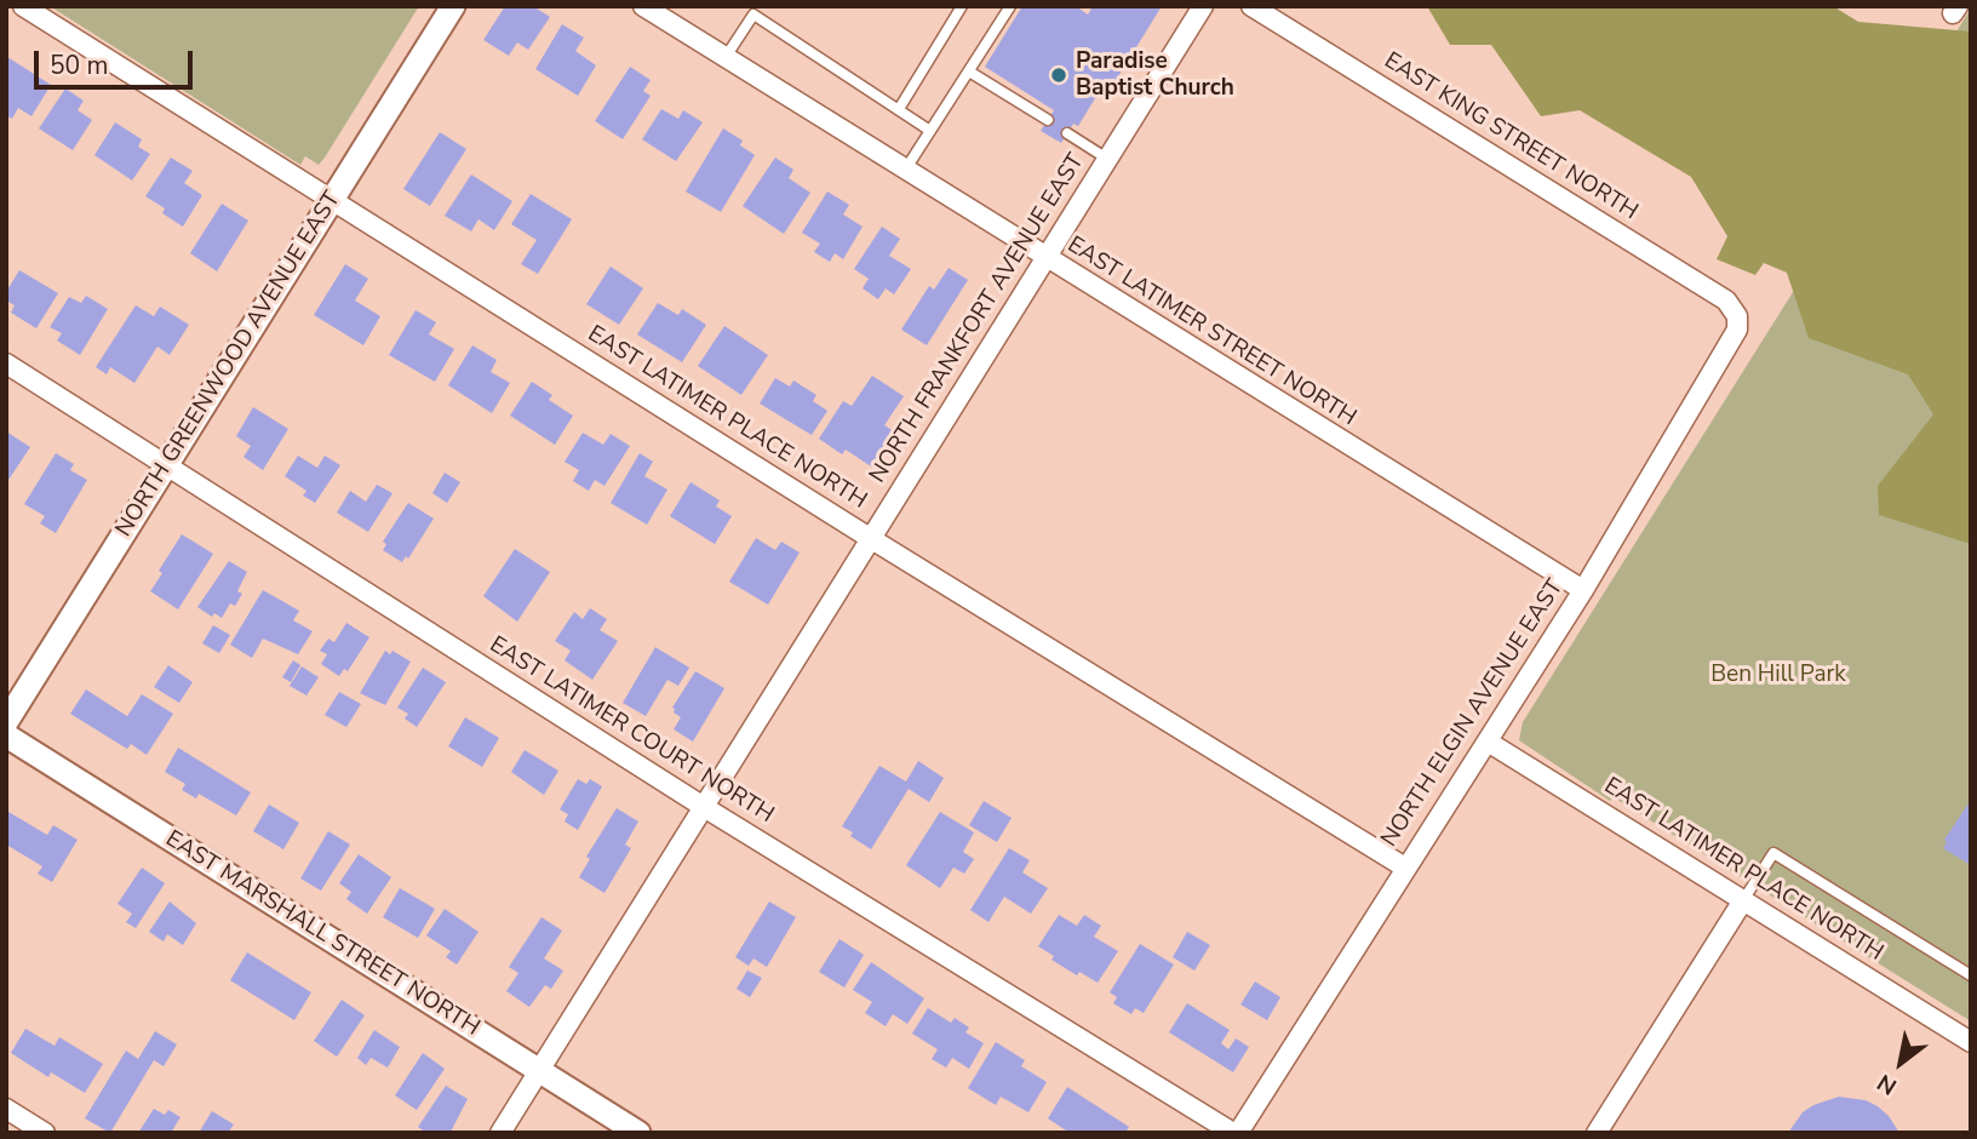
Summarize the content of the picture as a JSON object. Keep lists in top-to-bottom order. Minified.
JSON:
{"streets":{"street":["EAST KING STREET NORTH","NORTH FRANKFORT AVENUE EAST","EAST LATIMER STREET NORTH","NORTH GREENWOOD AVENUE EAST","EAST LATIMER PLACE NORTH","NORTH ELGIN AVENUE EAST","EAST LATIMER COURT NORTH","EAST MARSHALL STREET NORTH"]},"crossings":[["EAST KING STREET NORTH","NORTH ELGIN AVENUE EAST"],["NORTH FRANKFORT AVENUE EAST","EAST LATIMER STREET NORTH"],["NORTH FRANKFORT AVENUE EAST","EAST LATIMER PLACE NORTH"],["NORTH FRANKFORT AVENUE EAST","EAST LATIMER COURT NORTH"],["NORTH FRANKFORT AVENUE EAST","EAST MARSHALL STREET NORTH"],["EAST LATIMER STREET NORTH","NORTH ELGIN AVENUE EAST"],["NORTH GREENWOOD AVENUE EAST","EAST LATIMER PLACE NORTH"],["NORTH GREENWOOD AVENUE EAST","EAST LATIMER COURT NORTH"],["EAST LATIMER PLACE NORTH","NORTH ELGIN AVENUE EAST"],["NORTH ELGIN AVENUE EAST","EAST LATIMER COURT NORTH"]],"parks":["Ben Hill Park"],"places":["Paradise Baptist Church"],"scale_bar":"50 m","north":"bottom left"}
